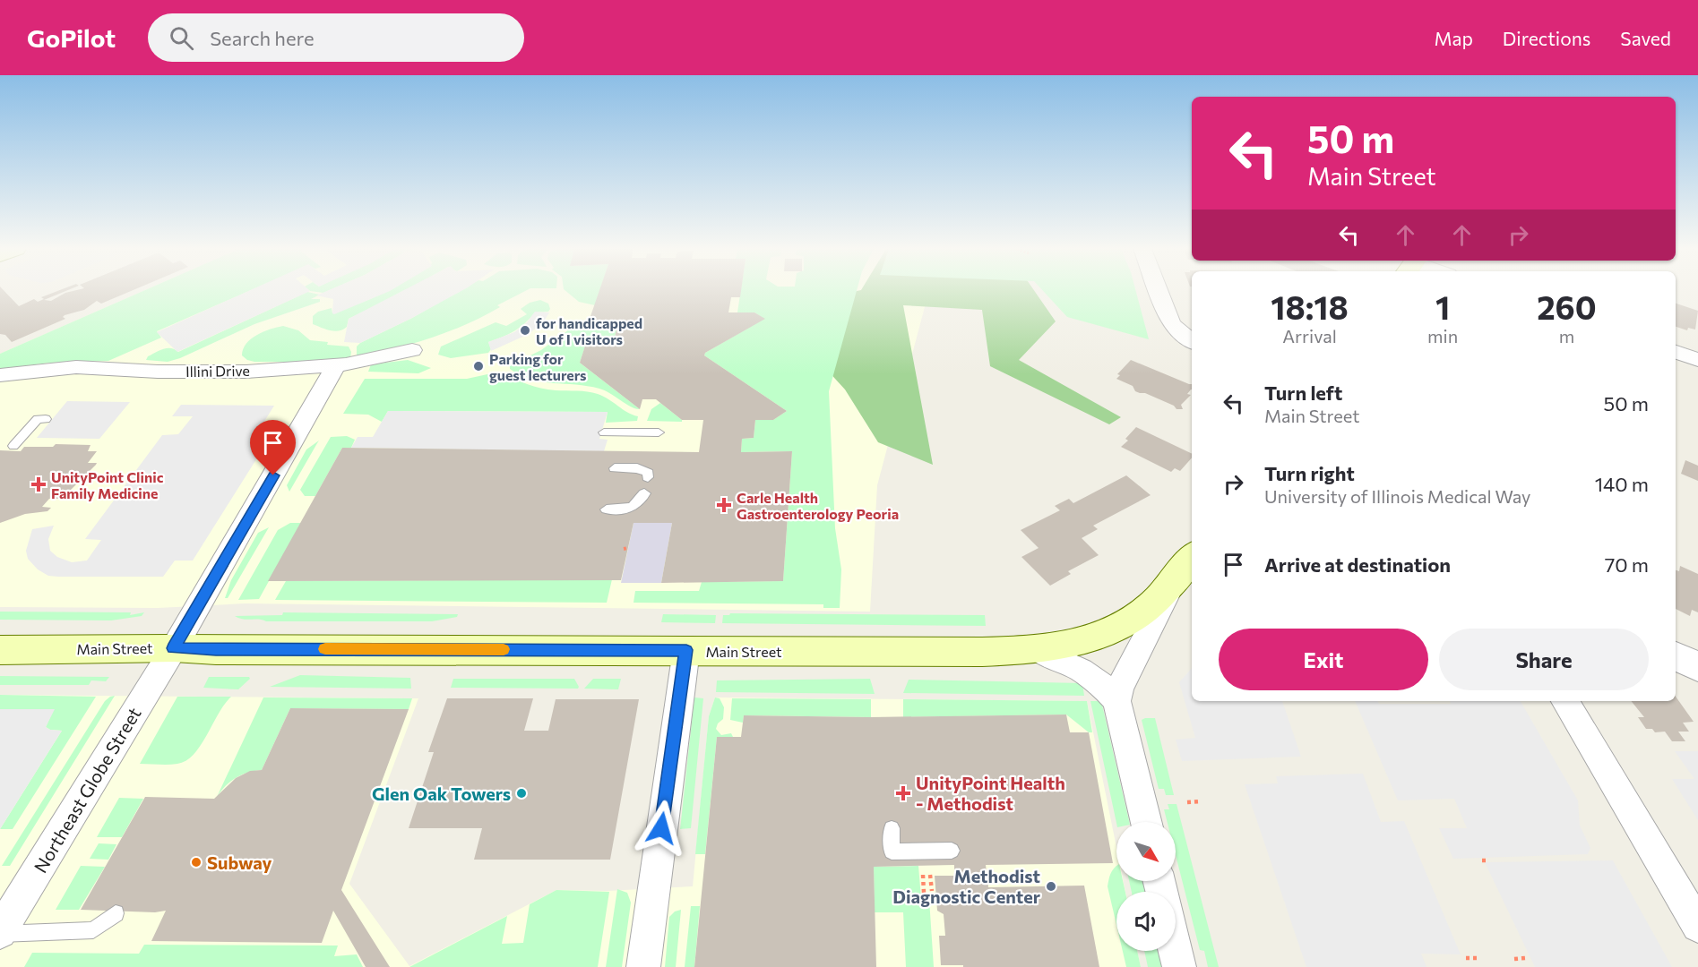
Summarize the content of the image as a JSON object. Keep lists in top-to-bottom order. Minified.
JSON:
{"streets":{"main road":["Main Street"],"street":["Illini Drive","Northeast Globe Street"]},"crossings":[["Illini Drive","Northeast Globe Street"],["Main Street","Northeast Globe Street"]],"places":{"other":["for handicapped U of I visitors","Parking for guest lecturers","Glen Oak Towers","Subway","Methodist Diagnostic Center"],"health":["UnityPoint Clinic Family Medicine","Carle Health Gastroenterology Peoria","UnityPoint Health - Methodist"]},"north":"bottom right","page":{"header":"GoPilot","search":"Search here","nav":["Map","Directions","Saved"],"turn":["50 m","Main Street"],"eta":["18:18","Arrival","1","min","260","m"],"list":[{"name":"Turn left","note":"Main Street","value":"50 m"},{"name":"Turn right","note":"University of Illinois Medical Way","value":"140 m"},{"name":"Arrive at destination","value":"70 m"}],"buttons":["Exit","Share"]}}
